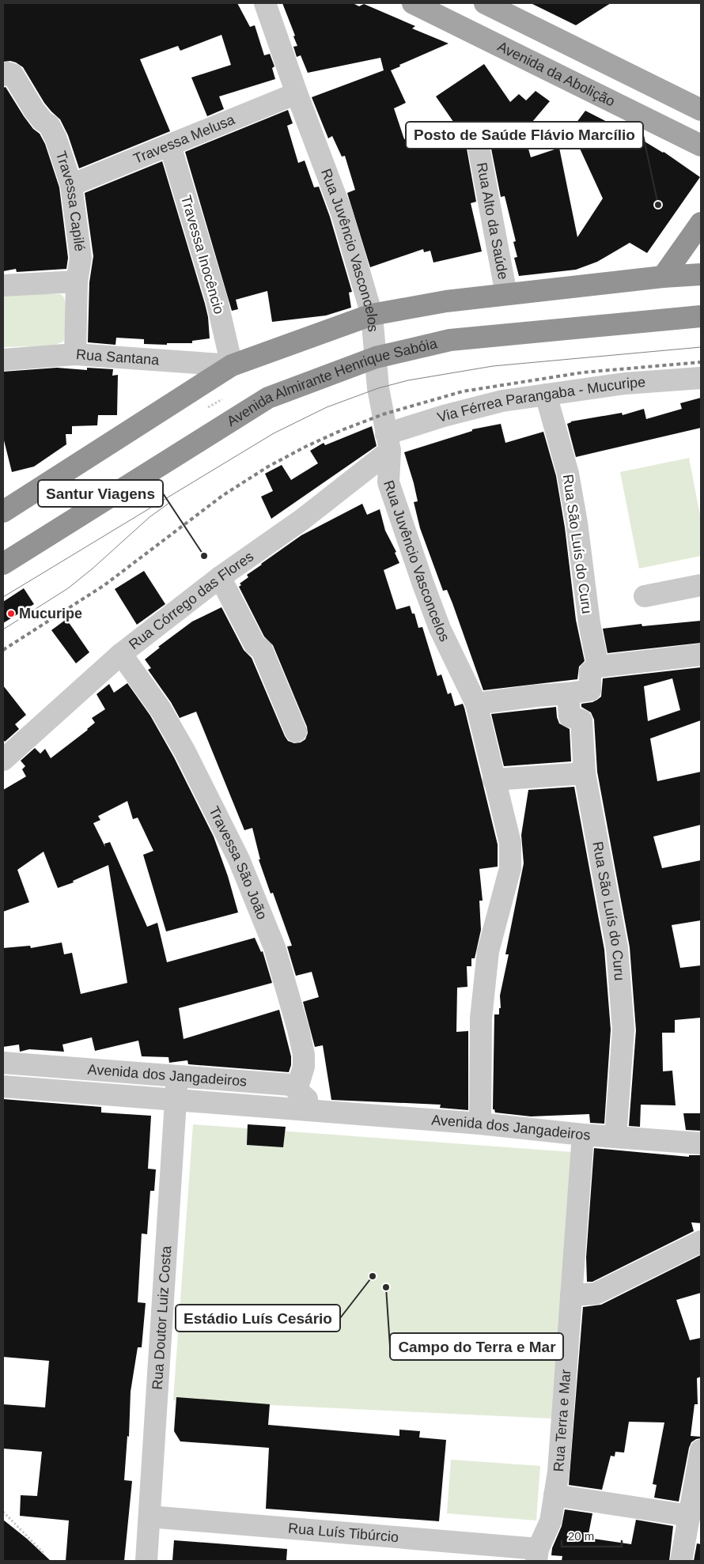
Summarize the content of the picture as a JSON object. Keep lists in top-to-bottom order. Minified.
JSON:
{"streets":{"highway":["Avenida Almirante Henrique Sabóia"],"main road":["Avenida da Abolição"],"street":["Travessa Melusa","Travessa Capilé","Rua Alto da Saúde","Rua Juvêncio Vasconcelos","Travessa Inocêncio","Rua Santana","Via Férrea Parangaba - Mucuripe","Rua São Luís do Curu","Rua Córrego das Flores","Travessa São João","Avenida dos Jangadeiros","Rua Doutor Luiz Costa","Rua Terra e Mar","Rua Luís Tibúrcio"]},"crossings":[["Travessa Melusa","Travessa Capilé"],["Travessa Melusa","Rua Juvêncio Vasconcelos"],["Travessa Melusa","Travessa Inocêncio"],["Travessa Capilé","Rua Santana"],["Rua Juvêncio Vasconcelos","Avenida Almirante Henrique Sabóia"],["Rua Juvêncio Vasconcelos","Via Férrea Parangaba - Mucuripe"],["Rua Juvêncio Vasconcelos","Rua Córrego das Flores"],["Rua Juvêncio Vasconcelos","Avenida dos Jangadeiros"],["Travessa Inocêncio","Rua Santana"],["Via Férrea Parangaba - Mucuripe","Rua São Luís do Curu"],["Via Férrea Parangaba - Mucuripe","Rua Córrego das Flores"],["Rua São Luís do Curu","Avenida dos Jangadeiros"],["Rua Córrego das Flores","Travessa São João"],["Travessa São João","Avenida dos Jangadeiros"],["Avenida dos Jangadeiros","Rua Doutor Luiz Costa"],["Avenida dos Jangadeiros","Rua Terra e Mar"],["Rua Doutor Luiz Costa","Rua Luís Tibúrcio"],["Rua Terra e Mar","Rua Luís Tibúrcio"]],"places":["Posto de Saúde Flávio Marcílio","Santur Viagens","Mucuripe","Estádio Luís Cesário","Campo do Terra e Mar"],"scale_bar":"20 m"}
